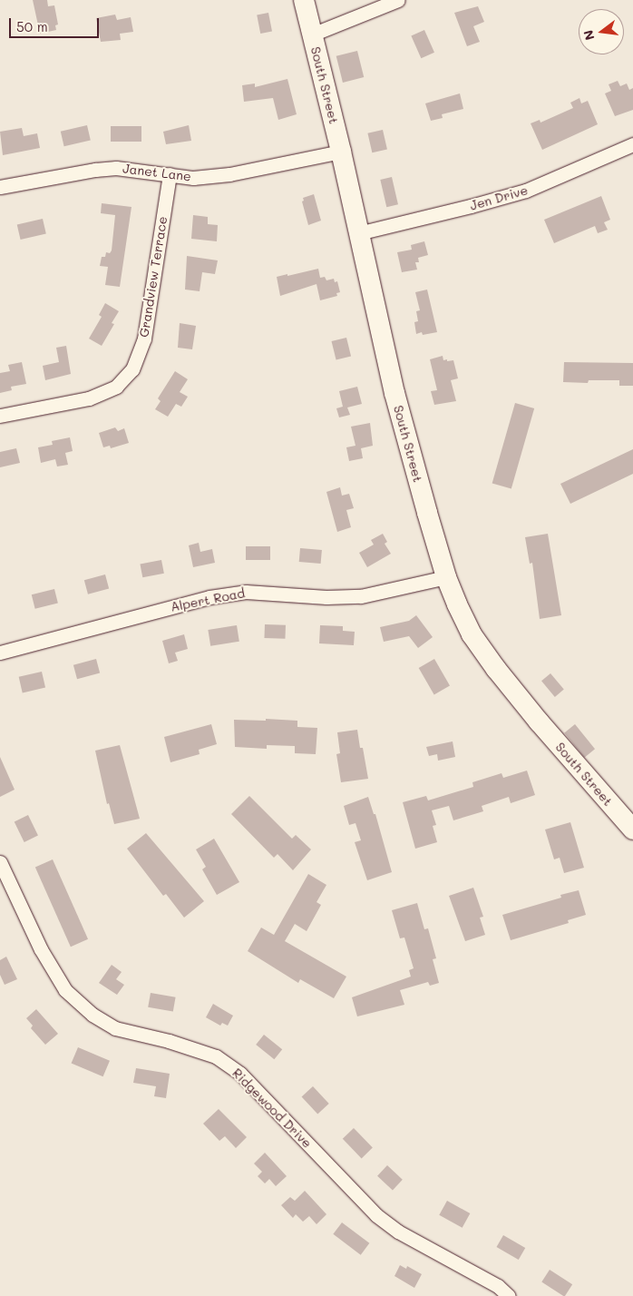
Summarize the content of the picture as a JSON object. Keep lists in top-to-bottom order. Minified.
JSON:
{"streets":{"street":["South Street","Janet Lane","Jen Drive","Grandview Terrace","Alpert Road","Ridgewood Drive"]},"crossings":[["South Street","Janet Lane"],["South Street","Jen Drive"],["South Street","Alpert Road"],["Janet Lane","Grandview Terrace"]],"scale_bar":"50 m","north":"left"}
